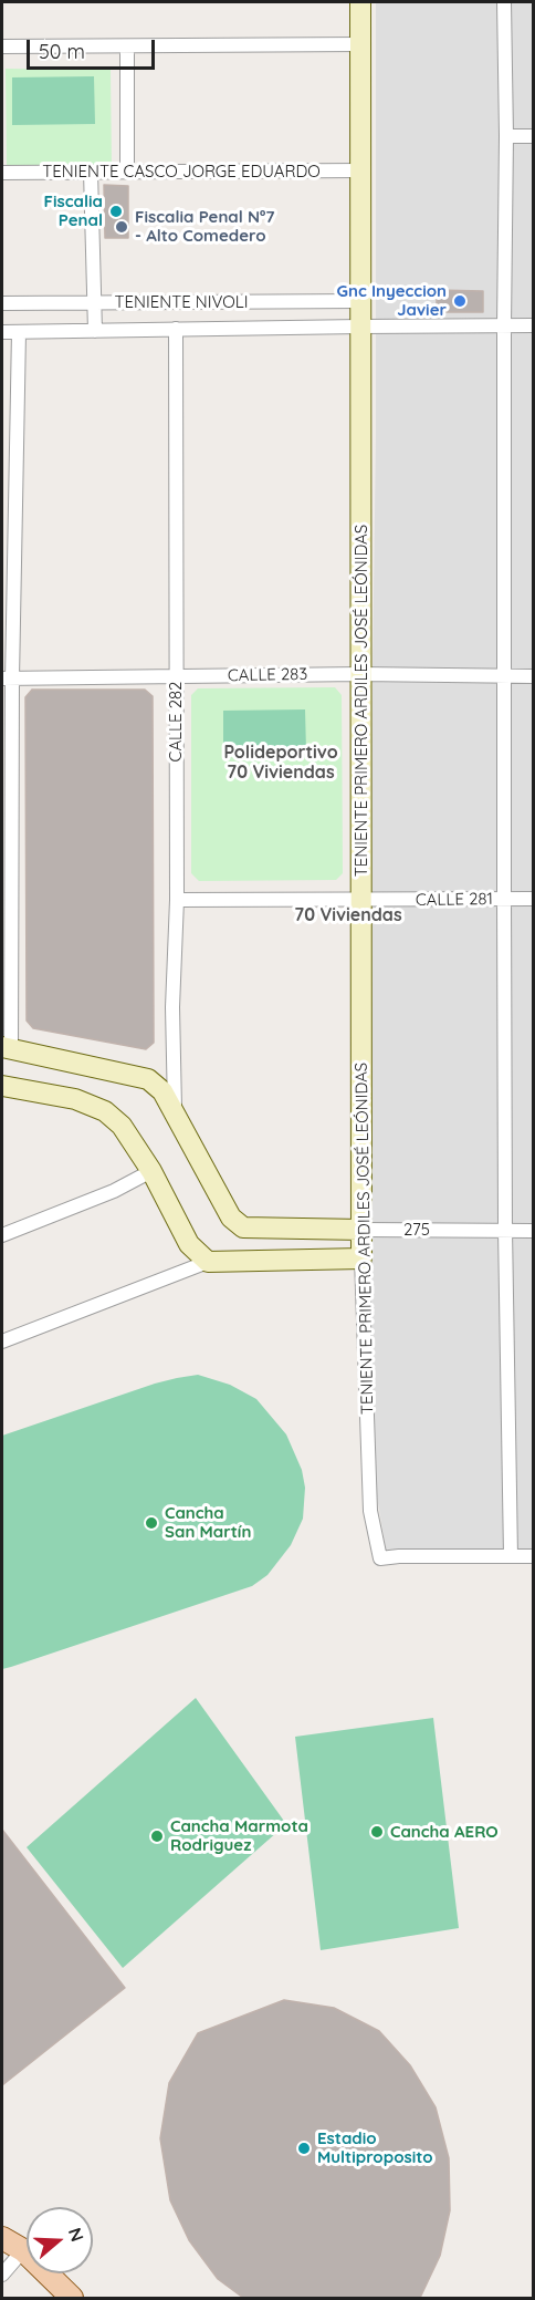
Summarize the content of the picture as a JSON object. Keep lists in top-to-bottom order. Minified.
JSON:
{"streets":{"street":["TENIENTE CASCO JORGE EDUARDO","TENIENTE NIVOLI","CALLE 283","TENIENTE PRIMERO ARDILES JOSÉ LEÓNIDAS","CALLE 282","CALLE 281","275"]},"crossings":[["TENIENTE CASCO JORGE EDUARDO","TENIENTE PRIMERO ARDILES JOSÉ LEÓNIDAS"],["TENIENTE NIVOLI","TENIENTE PRIMERO ARDILES JOSÉ LEÓNIDAS"],["TENIENTE NIVOLI","CALLE 282"],["CALLE 283","TENIENTE PRIMERO ARDILES JOSÉ LEÓNIDAS"],["CALLE 283","CALLE 282"],["TENIENTE PRIMERO ARDILES JOSÉ LEÓNIDAS","CALLE 281"],["TENIENTE PRIMERO ARDILES JOSÉ LEÓNIDAS","275"],["CALLE 282","CALLE 281"],["CALLE 282","275"]],"districts":["Polideportivo 70 Viviendas","70 Viviendas"],"places":["Fiscalia Penal","Fiscalia Penal Nº7 - Alto Comedero","Gnc Inyeccion Javier","Cancha San Martín","Cancha AERO","Cancha Marmota Rodriguez","Estadio Multiproposito"],"scale_bar":"50 m","north":"right"}
